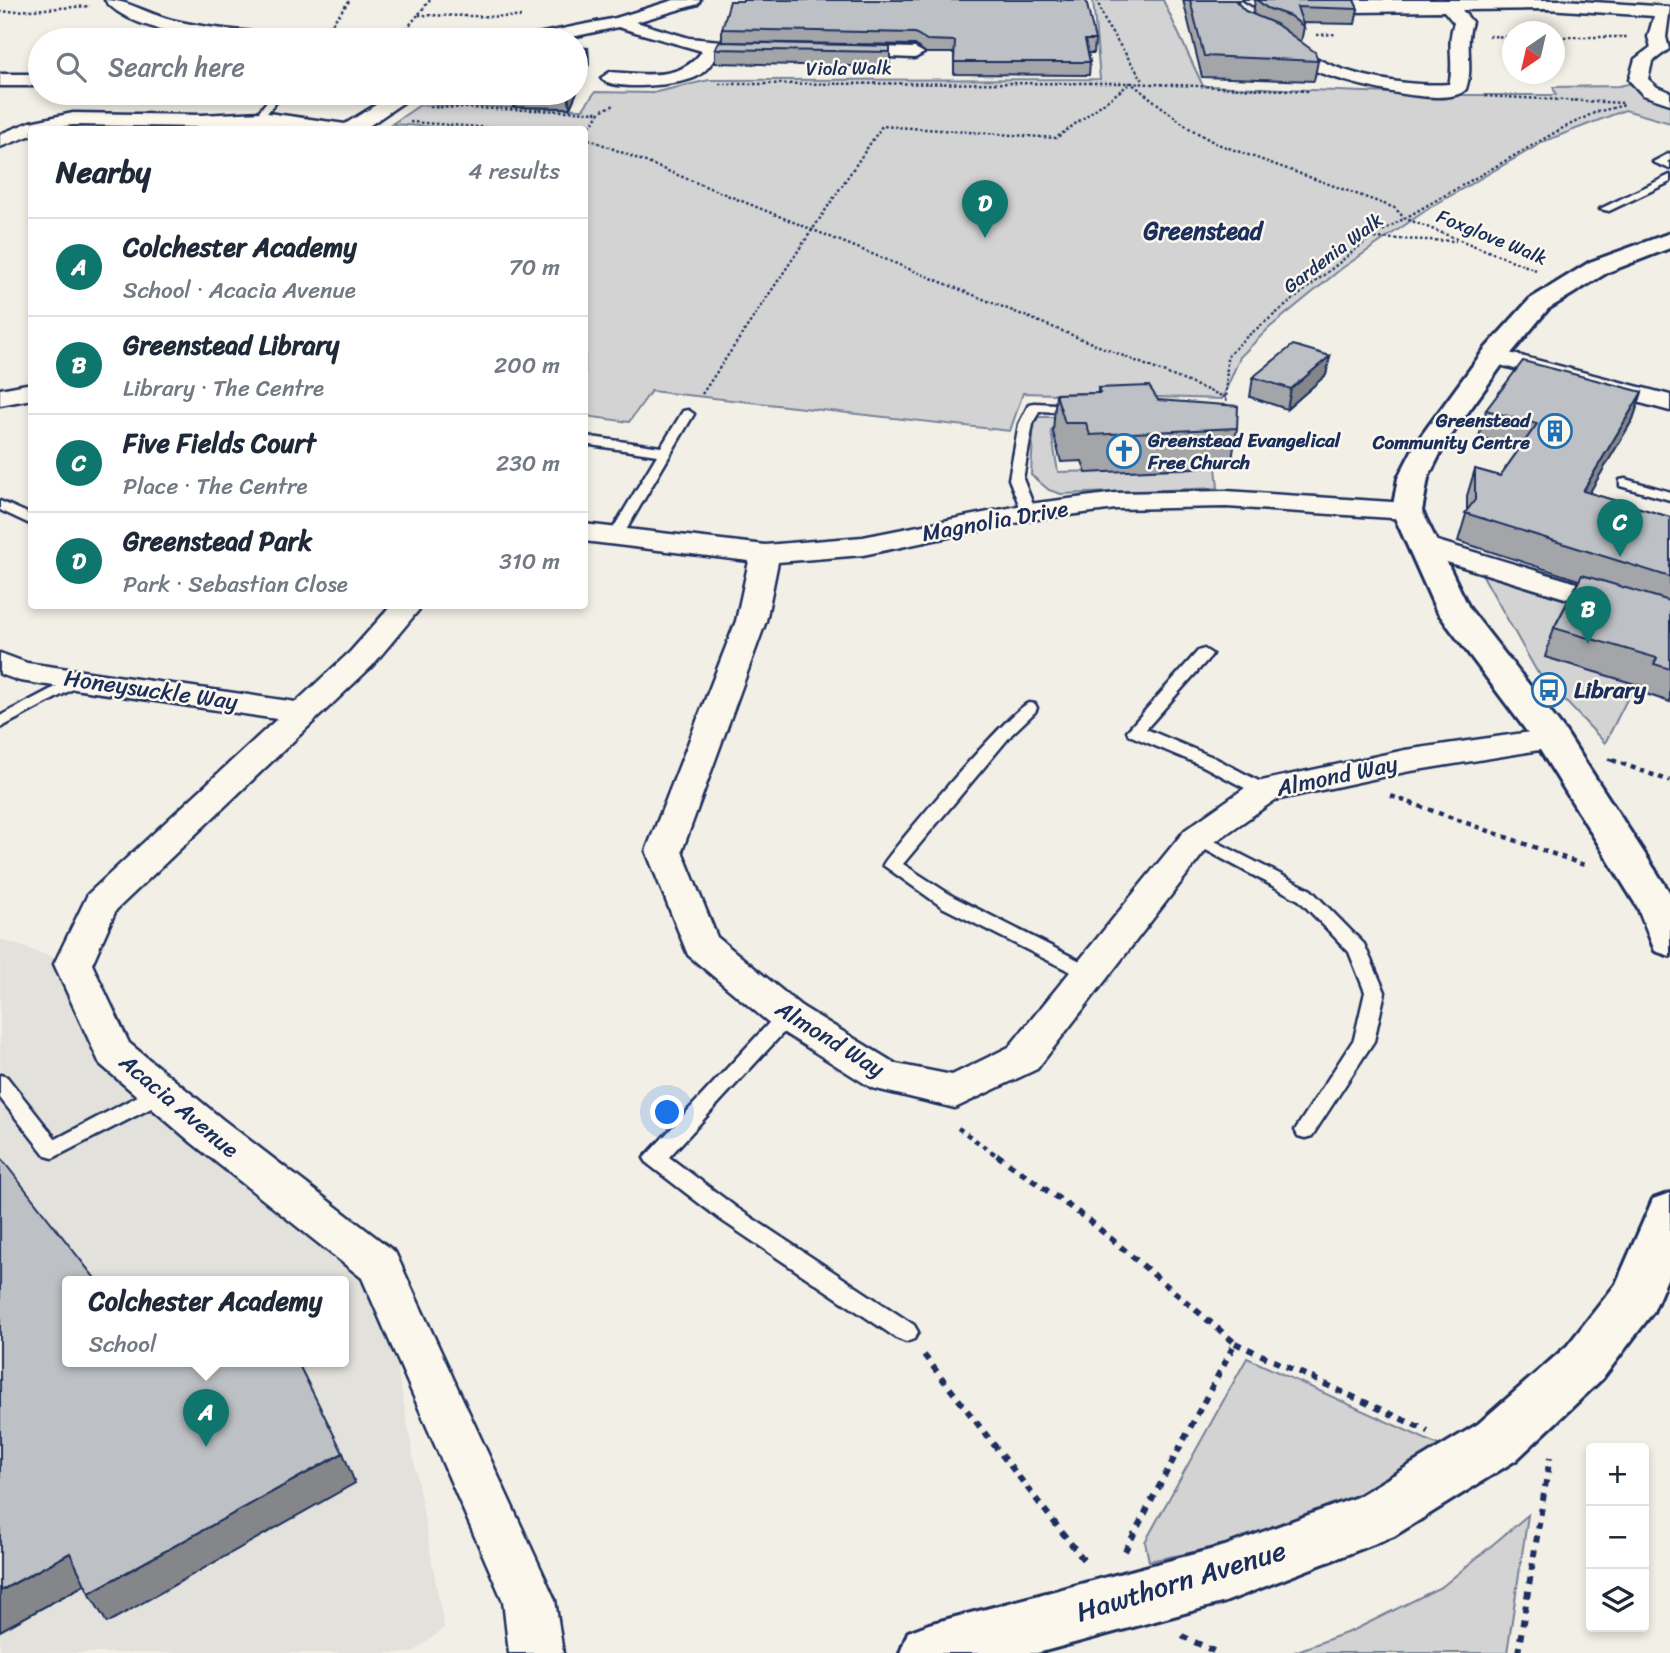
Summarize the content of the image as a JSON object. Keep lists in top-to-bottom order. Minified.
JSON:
{"streets":{"street":["Magnolia Drive","Honeysuckle Way","Almond Way","Acacia Avenue","Hawthorn Avenue"],"path":["Viola Walk","Foxglove Walk","Gardenia Walk"]},"crossings":[["Viola Walk","Foxglove Walk"],["Foxglove Walk","Gardenia Walk"],["Magnolia Drive","Almond Way"],["Honeysuckle Way","Acacia Avenue"]],"districts":["Greenstead"],"places":{"building":["Greenstead Community Centre"],"church":["Greenstead Evangelical Free Church"],"bus stop":["Library"]},"north":"bottom left","page":{"search":"Search here","heading":["Nearby","4 results"],"pins":["D","C","B","A"],"list":[{"mark":"A","name":"Colchester Academy","note":"School · Acacia Avenue","value":"70 m"},{"mark":"B","name":"Greenstead Library","note":"Library · The Centre","value":"200 m"},{"mark":"C","name":"Five Fields Court","note":"Place · The Centre","value":"230 m"},{"mark":"D","name":"Greenstead Park","note":"Park · Sebastian Close","value":"310 m"}],"popup":["Colchester Academy","School"],"map_buttons":["+","−"]}}
